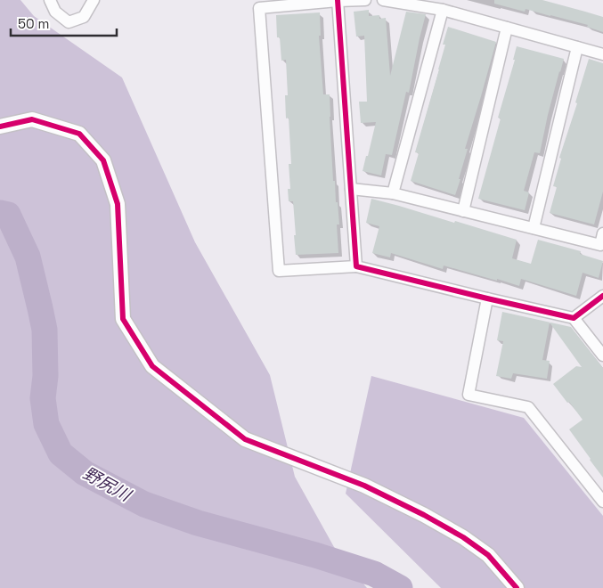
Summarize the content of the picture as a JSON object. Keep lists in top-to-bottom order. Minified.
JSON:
{"water":["野尻川"],"scale_bar":"50 m"}
